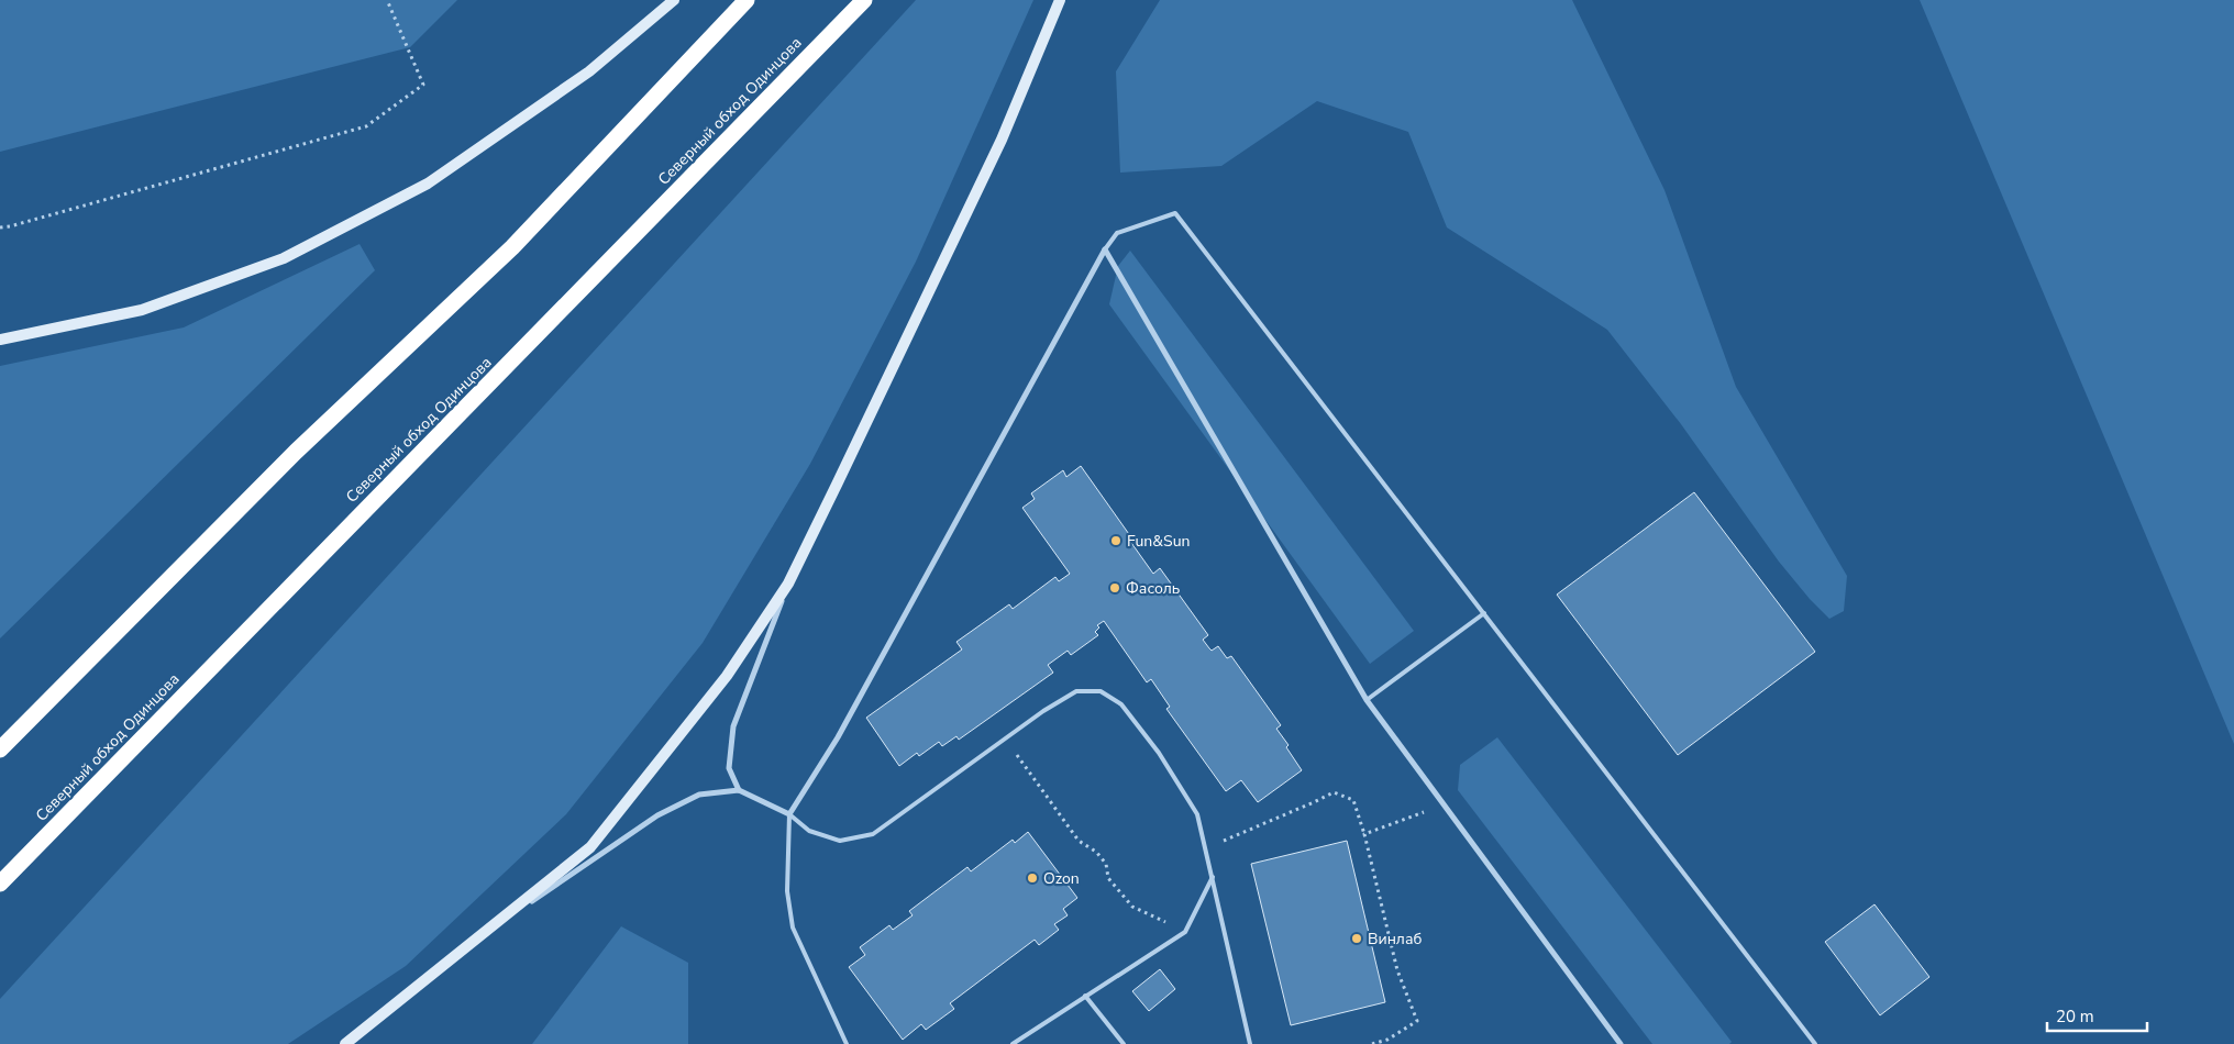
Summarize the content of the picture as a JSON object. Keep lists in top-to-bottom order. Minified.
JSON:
{"streets":{"highway":["Северный обход Одинцова"]},"places":["Fun&Sun","Фасоль","Ozon","Винлаб"],"scale_bar":"20 m"}
